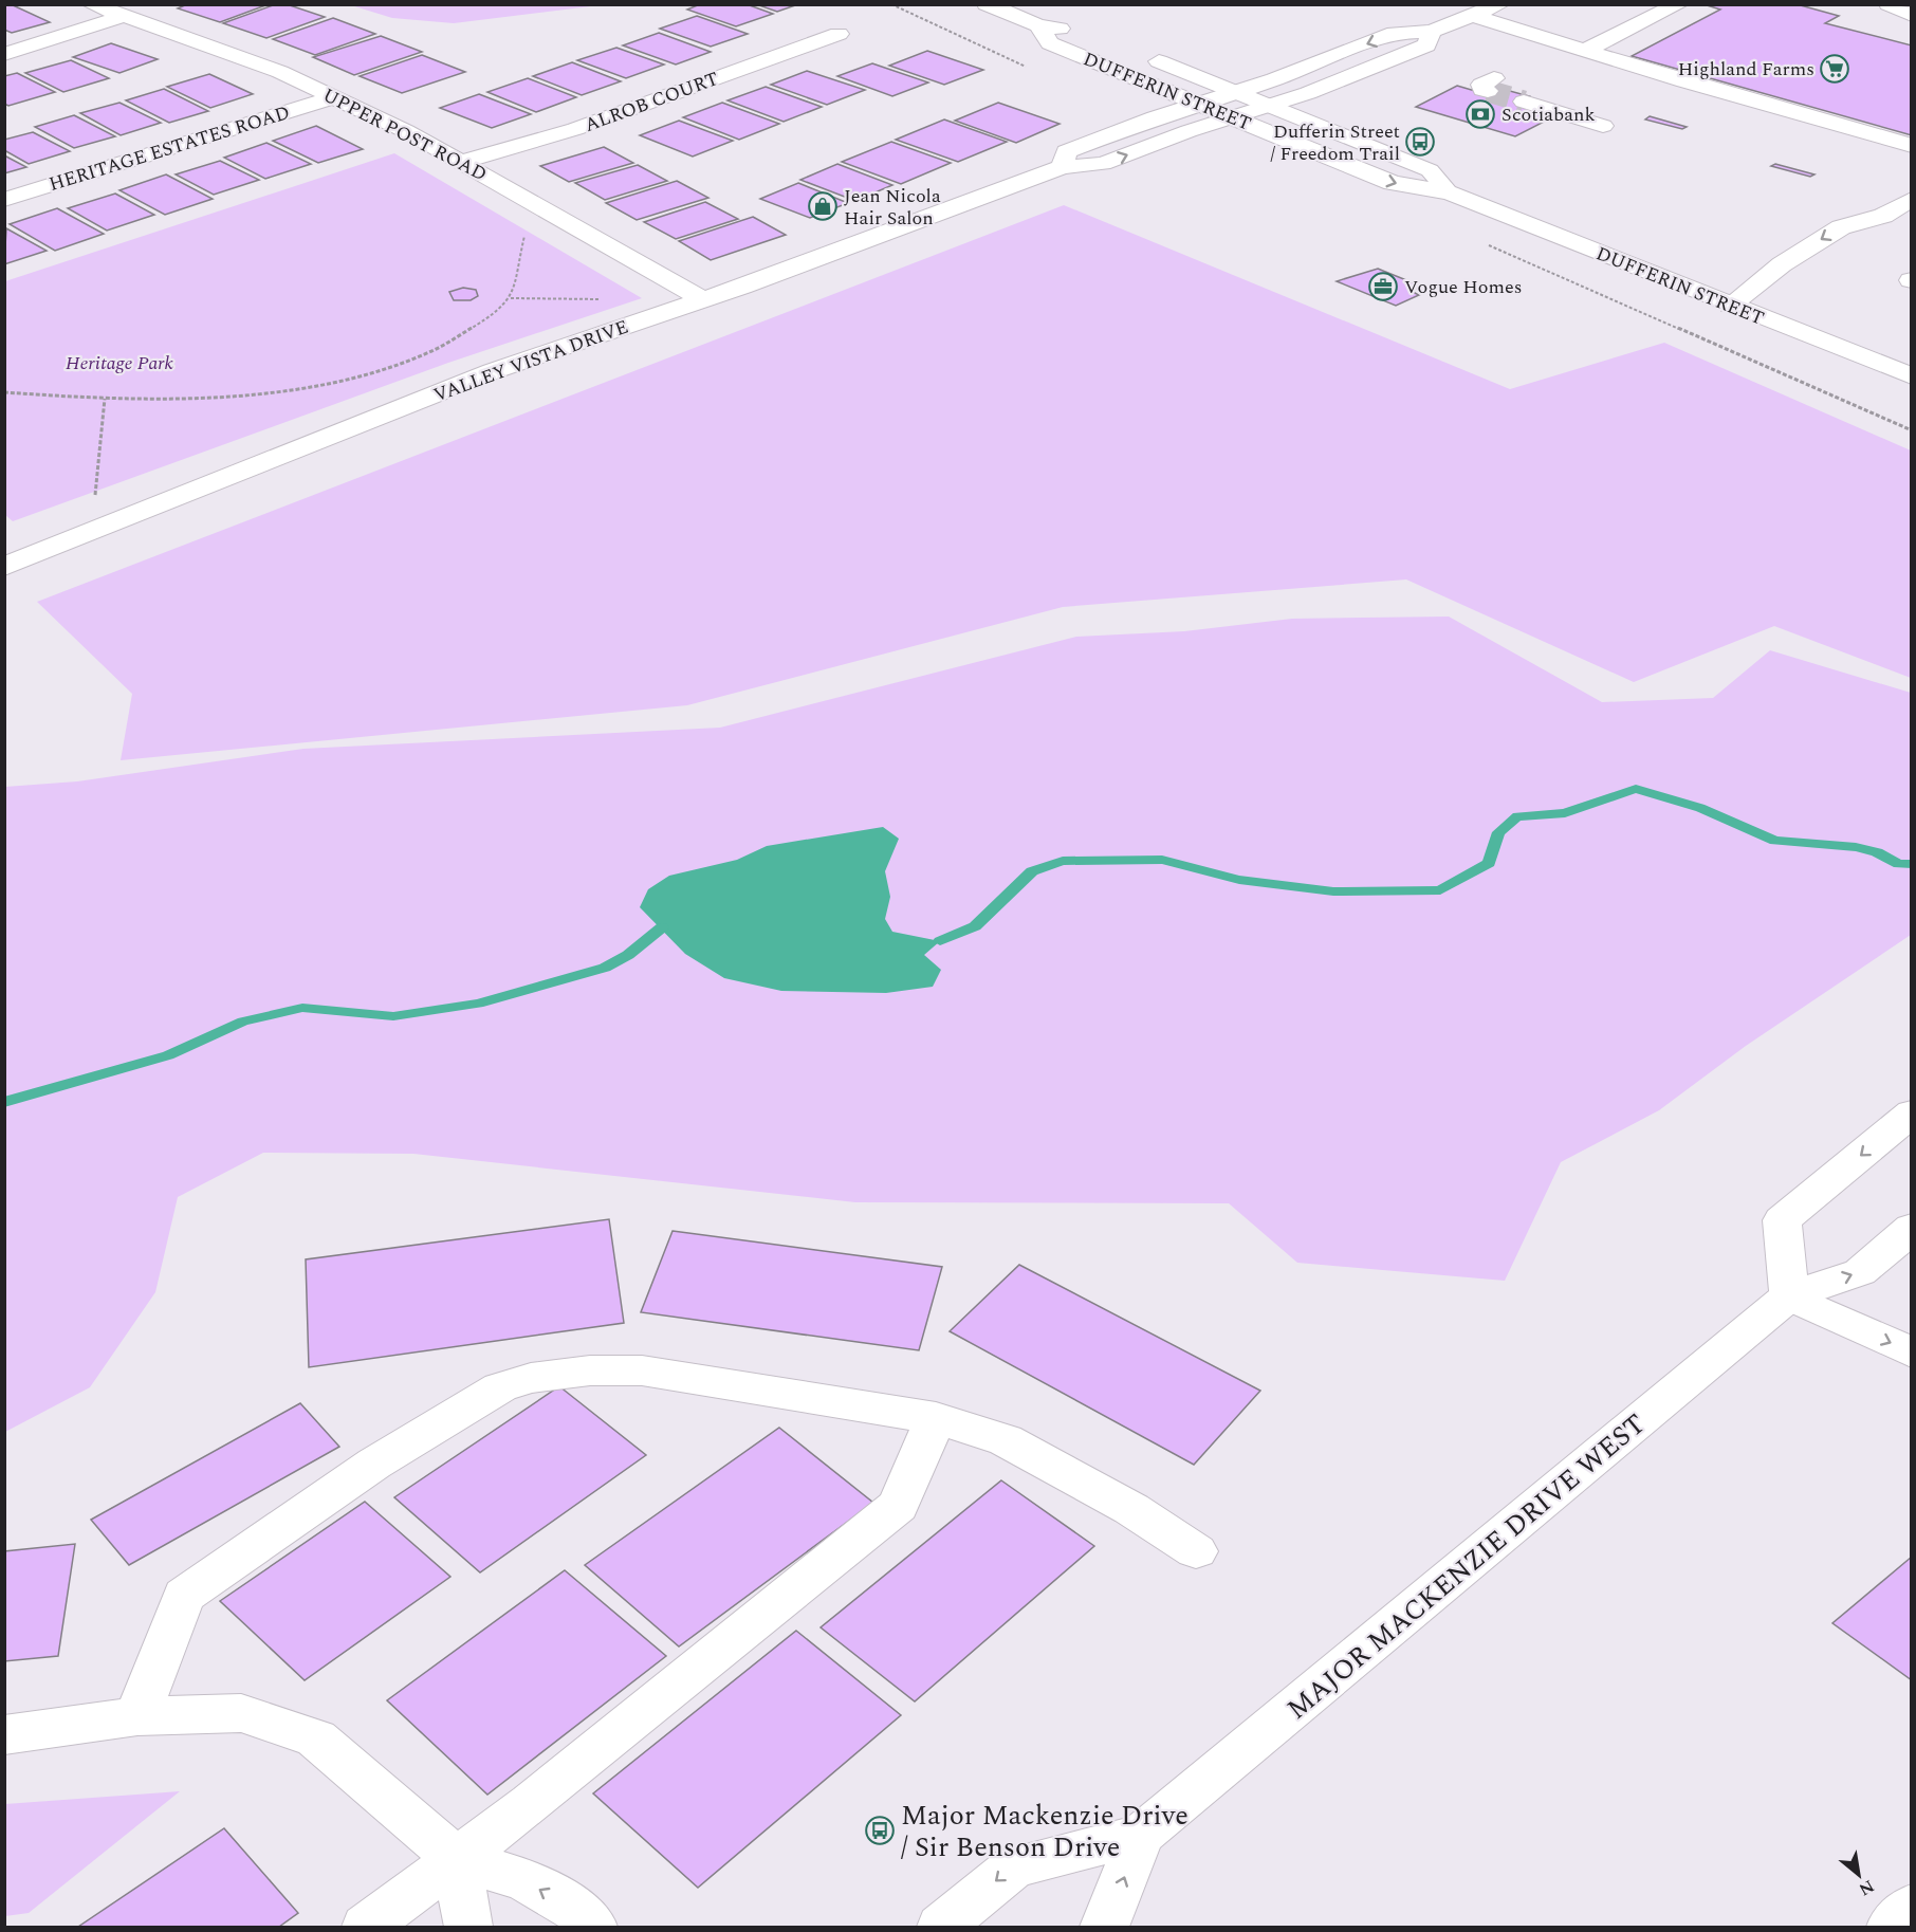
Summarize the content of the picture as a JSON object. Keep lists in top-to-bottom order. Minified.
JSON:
{"streets":{"street":["DUFFERIN STREET","ALROB COURT","UPPER POST ROAD","HERITAGE ESTATES ROAD","VALLEY VISTA DRIVE","MAJOR MACKENZIE DRIVE WEST"]},"crossings":[["DUFFERIN STREET","VALLEY VISTA DRIVE"],["ALROB COURT","UPPER POST ROAD"],["UPPER POST ROAD","HERITAGE ESTATES ROAD"],["UPPER POST ROAD","VALLEY VISTA DRIVE"]],"parks":["Heritage Park"],"places":{"supermarket":["Highland Farms"],"bank":["Scotiabank"],"bus stop":["Dufferin Street / Freedom Trail","Major Mackenzie Drive / Sir Benson Drive"],"shop":["Jean Nicola Hair Salon"],"office":["Vogue Homes"]},"north":"bottom right"}
